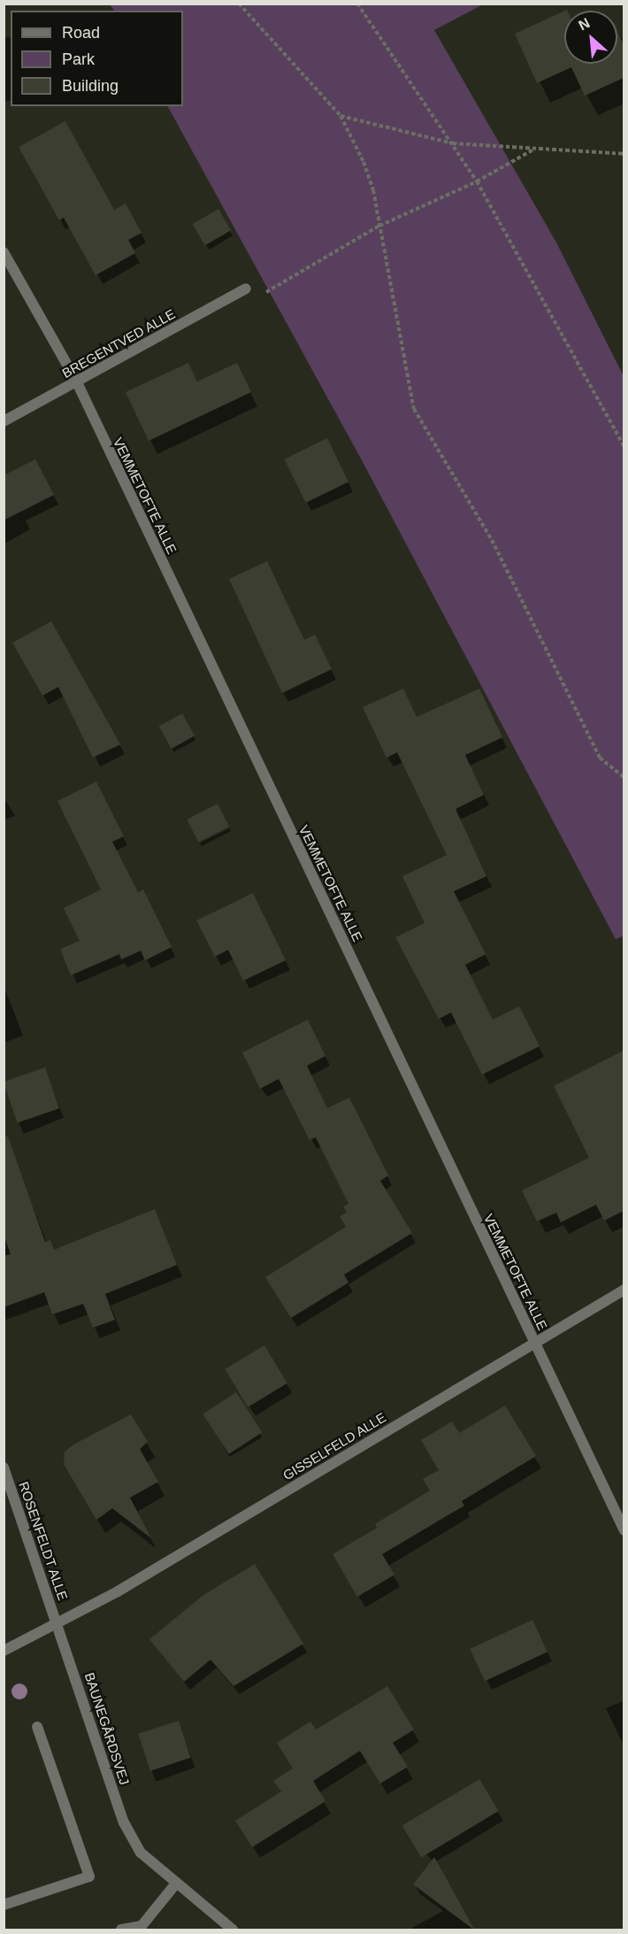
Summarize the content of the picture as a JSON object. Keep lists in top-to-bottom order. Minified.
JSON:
{"streets":{"street":["BREGENTVED ALLE","VEMMETOFTE ALLE","GISSELFELD ALLE","ROSENFELDT ALLE","BAUNEGÅRDSVEJ"]},"crossings":[["BREGENTVED ALLE","VEMMETOFTE ALLE"],["VEMMETOFTE ALLE","GISSELFELD ALLE"],["GISSELFELD ALLE","ROSENFELDT ALLE"],["GISSELFELD ALLE","BAUNEGÅRDSVEJ"],["ROSENFELDT ALLE","BAUNEGÅRDSVEJ"]],"legend":["Road","Park","Building"],"north":"top left"}
